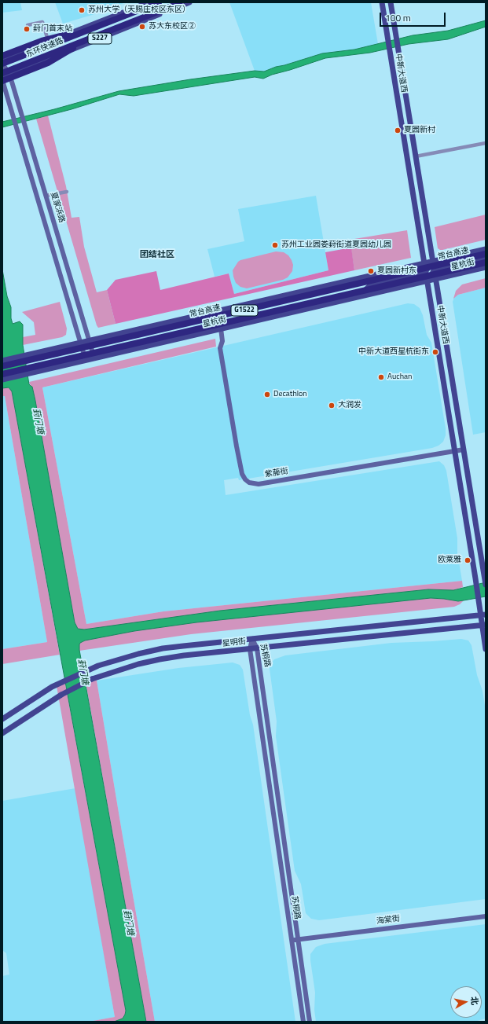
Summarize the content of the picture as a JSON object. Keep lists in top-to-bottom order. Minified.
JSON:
{"streets":{"highway":["东环快速路","常台高速","G1522"],"main road":["S227","中新大道西","夏家浜路","星杭街","紫藤街","星明街","苏桐路","海棠街"]},"crossings":[["S227","夏家浜路"],["东环快速路","夏家浜路"],["中新大道西","星杭街"],["中新大道西","紫藤街"],["中新大道西","星明街"],["夏家浜路","星杭街"],["星杭街","紫藤街"],["星明街","苏桐路"],["苏桐路","海棠街"]],"districts":["团结社区"],"water":["葑门塘"],"places":["苏州大学（天赐庄校区东区）","苏大东校区②","葑门首末站","夏园新村","苏州工业园娄葑街道夏园幼儿园","夏园新村东","中新大道西星杭街东","Auchan","Decathlon","大润发","欧莱雅"],"scale_bar":"100 m","north":"right"}
